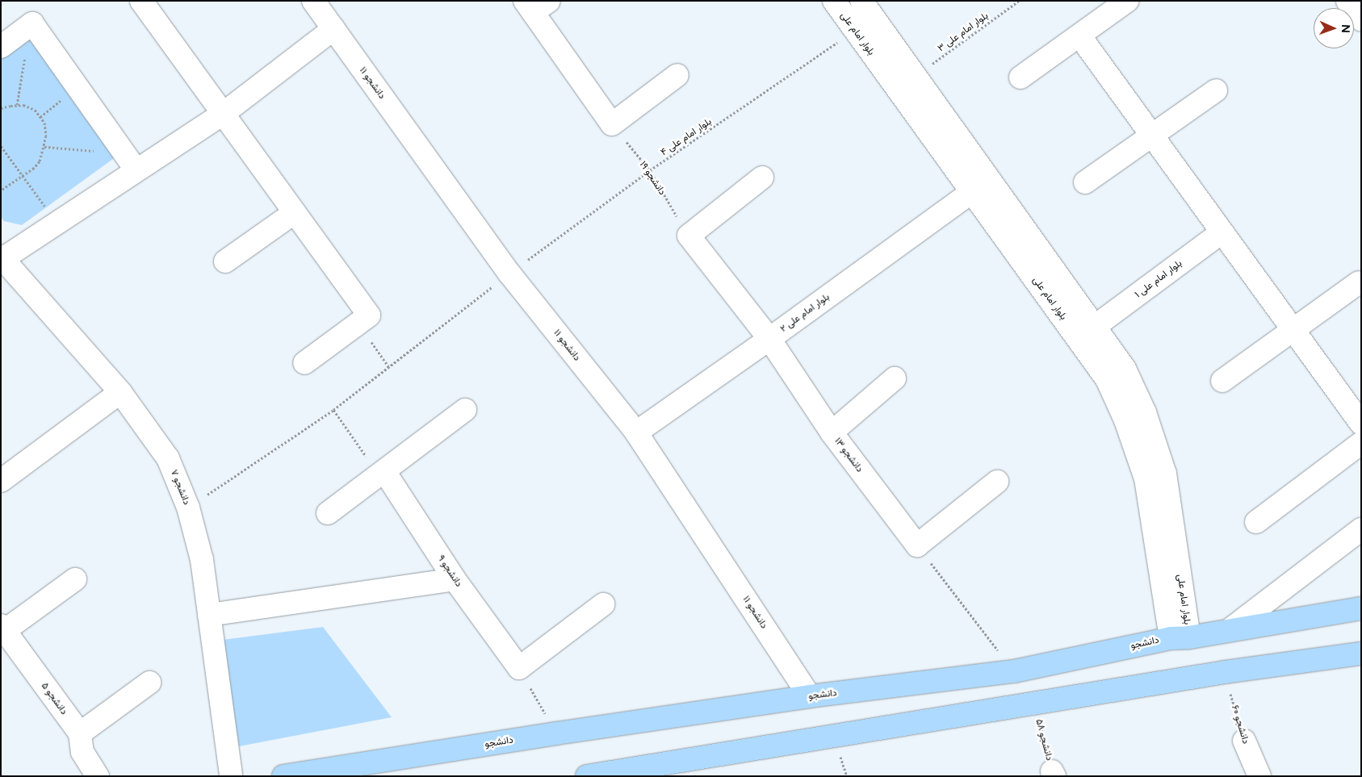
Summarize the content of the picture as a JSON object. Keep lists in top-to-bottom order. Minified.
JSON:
{"streets":{"main road":["دانشجو"],"street":["بلوار امام علی","دانشجو ۱۱","بلوار امام علی ۱","بلوار امام علی ۲","دانشجو ۱۳","دانشجو ۷","دانشجو ۹","دانشجو ۵","دانشجو ۶۰"],"path":["بلوار امام علی ۳","بلوار امام علی ۴","دانشجو ۱۹","دانشجو ۵۸"]},"crossings":[["بلوار امام علی ۳","بلوار امام علی"],["بلوار امام علی","بلوار امام علی ۴"],["بلوار امام علی","بلوار امام علی ۱"],["بلوار امام علی","بلوار امام علی ۲"],["بلوار امام علی","دانشجو"],["دانشجو ۱۱","بلوار امام علی ۴"],["دانشجو ۱۱","بلوار امام علی ۲"],["دانشجو ۱۱","دانشجو"],["بلوار امام علی ۴","دانشجو ۱۹"],["بلوار امام علی ۴","دانشجو ۷"],["دانشجو ۱۹","دانشجو ۱۳"],["بلوار امام علی ۲","دانشجو ۱۳"]],"north":"right"}
